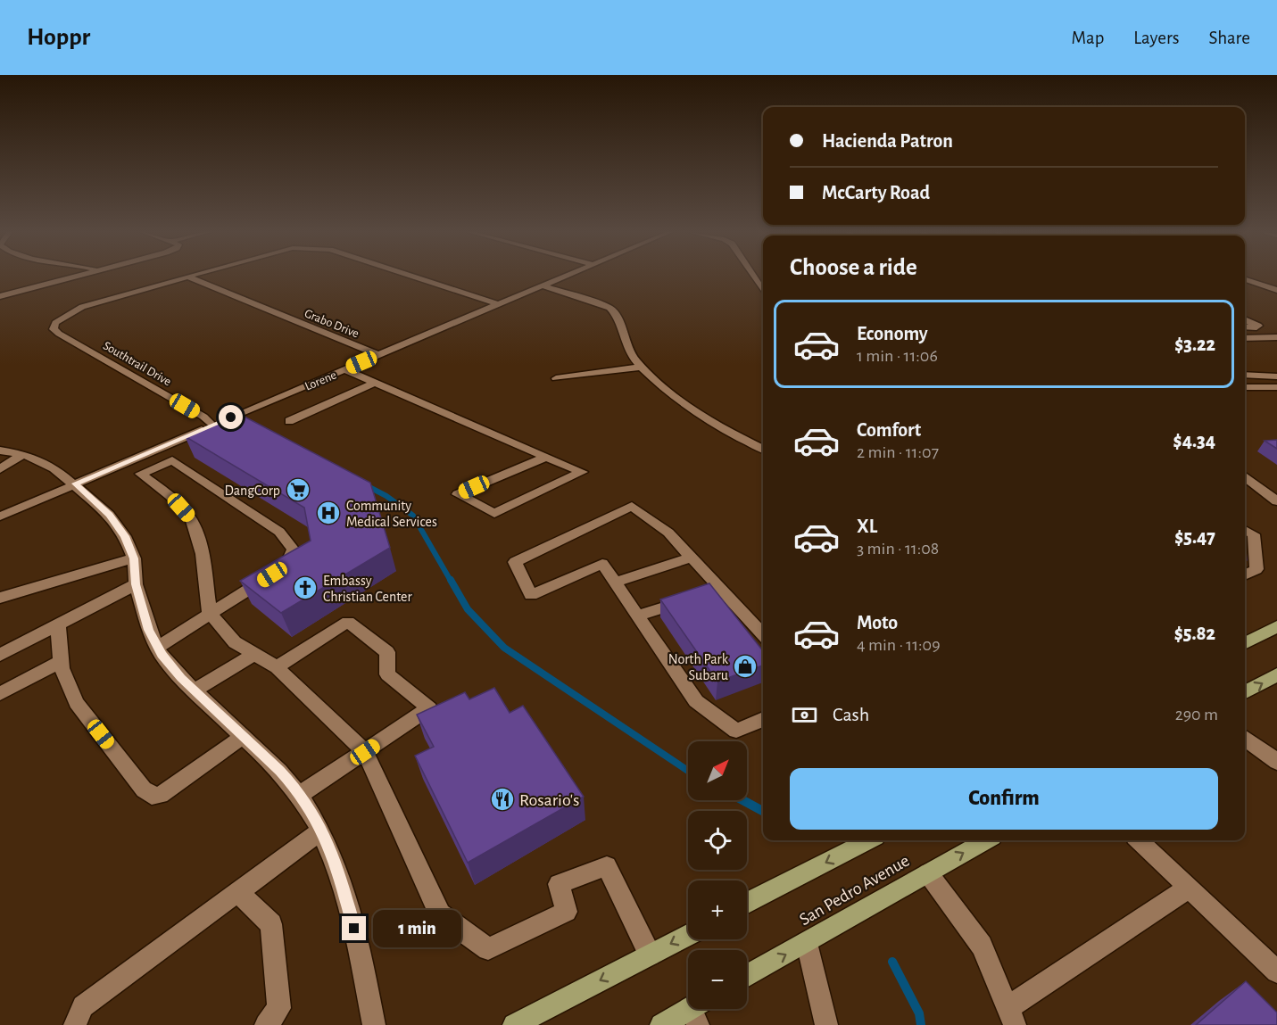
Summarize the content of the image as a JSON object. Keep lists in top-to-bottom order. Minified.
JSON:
{"streets":{"main road":["San Pedro Avenue"],"street":["Grabo Drive","Southtrail Drive","Lorene"]},"crossings":[["Grabo Drive","Southtrail Drive"],["Grabo Drive","Lorene"],["Southtrail Drive","Lorene"]],"one_way":["San Pedro Avenue"],"places":{"supermarket":["DangCorp"],"hospital":["Community Medical Services"],"church":["Embassy Christian Center"],"shop":["North Park Subaru"],"restaurant":["Rosario's"]},"north":"top right","page":{"header":"Hoppr","nav":["Map","Layers","Share"],"banner":["Hacienda Patron","McCarty Road"],"heading":"Choose a ride","list":[{"name":"Economy","note":"1 min · 11:06","value":"$3.22"},{"name":"Comfort","note":"2 min · 11:07","value":"$4.34"},{"name":"XL","note":"3 min · 11:08","value":"$5.47"},{"name":"Moto","note":"4 min · 11:09","value":"$5.82"}],"pay":["Cash","290 m"],"map_buttons":["+","−"],"buttons":"Confirm","bubble":"1 min"}}
